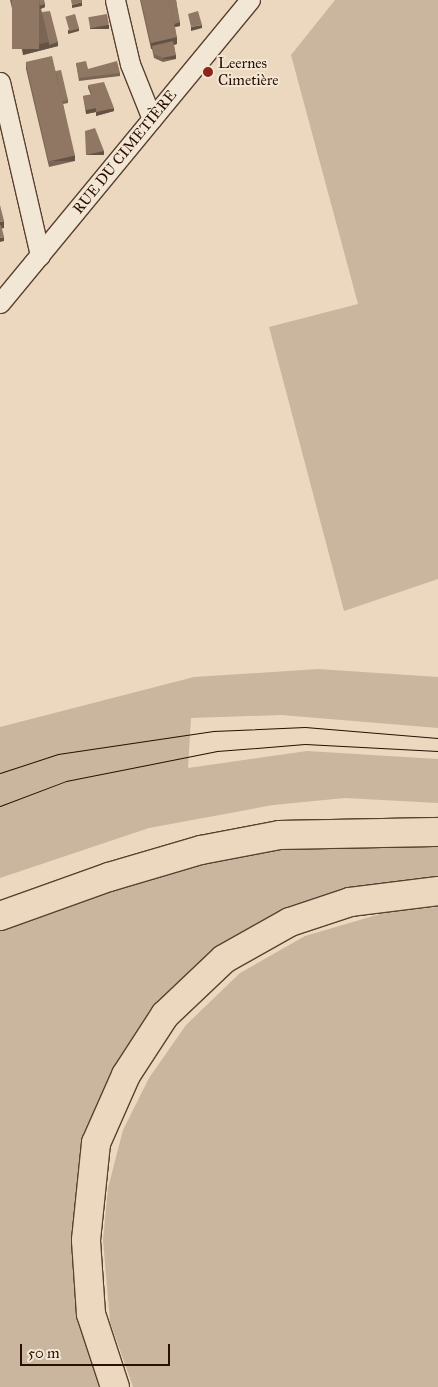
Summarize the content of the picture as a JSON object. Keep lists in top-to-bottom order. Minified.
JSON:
{"streets":{"street":["RUE DU CIMETIÈRE"]},"places":["Leernes Cimetière"],"scale_bar":"50 m"}
